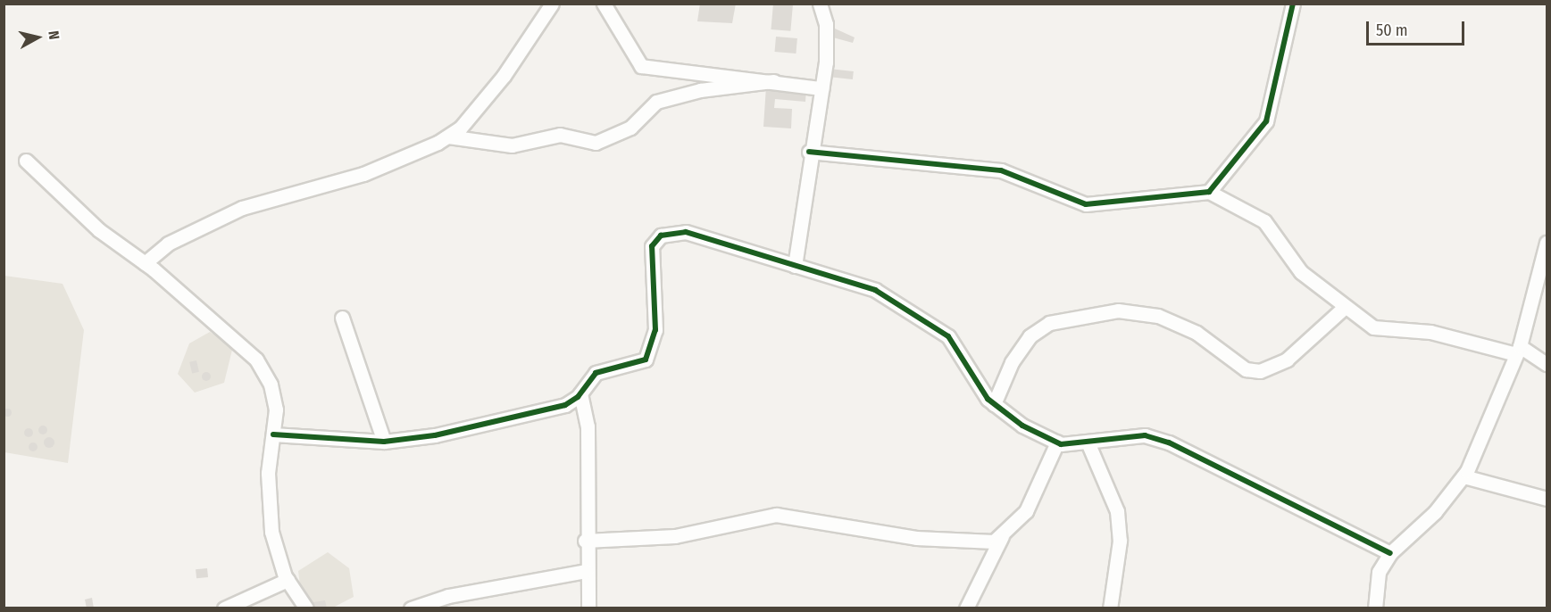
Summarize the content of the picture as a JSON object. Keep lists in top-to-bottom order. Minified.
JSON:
{"scale_bar":"50 m","north":"right"}
